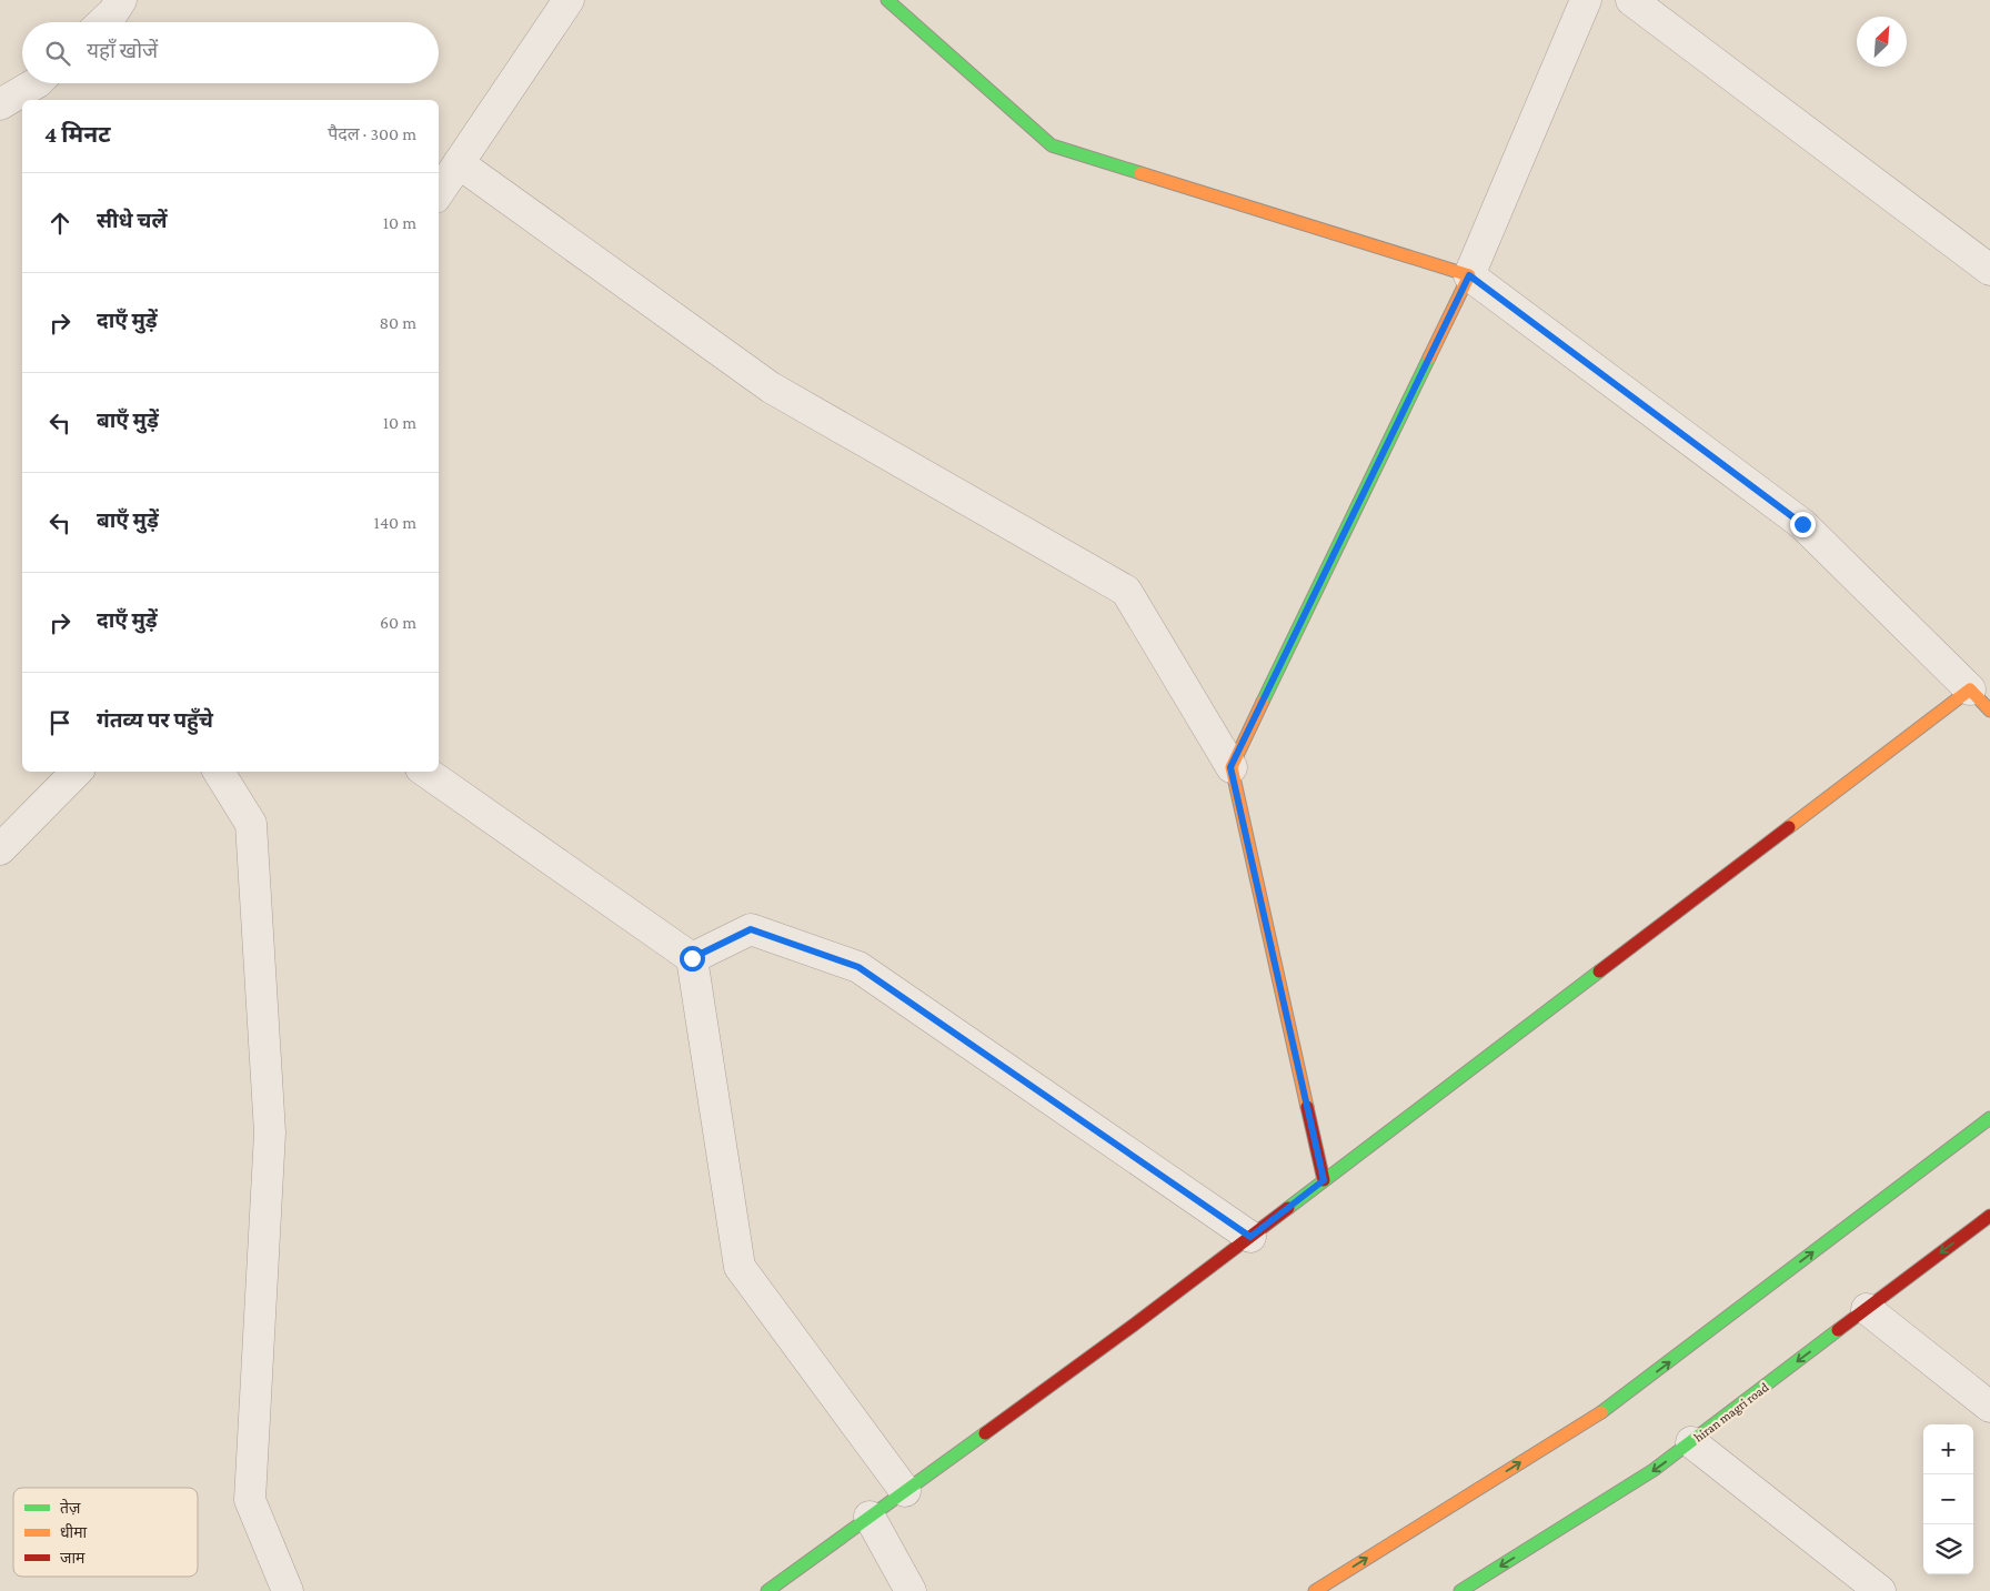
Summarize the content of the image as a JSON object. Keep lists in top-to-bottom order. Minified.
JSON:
{"streets":{"street":["hiran magri road"]},"legend":["तेज़","धीमा","जाम"],"north":"top right","page":{"search":"यहाँ खोजें","heading":["4 मिनट","पैदल · 300 m"],"list":[["सीधे चलें","10 m"],["दाएँ मुड़ें","80 m"],["बाएँ मुड़ें","10 m"],["बाएँ मुड़ें","140 m"],["दाएँ मुड़ें","60 m"],"गंतव्य पर पहुँचे"],"map_buttons":["+","−"]}}
